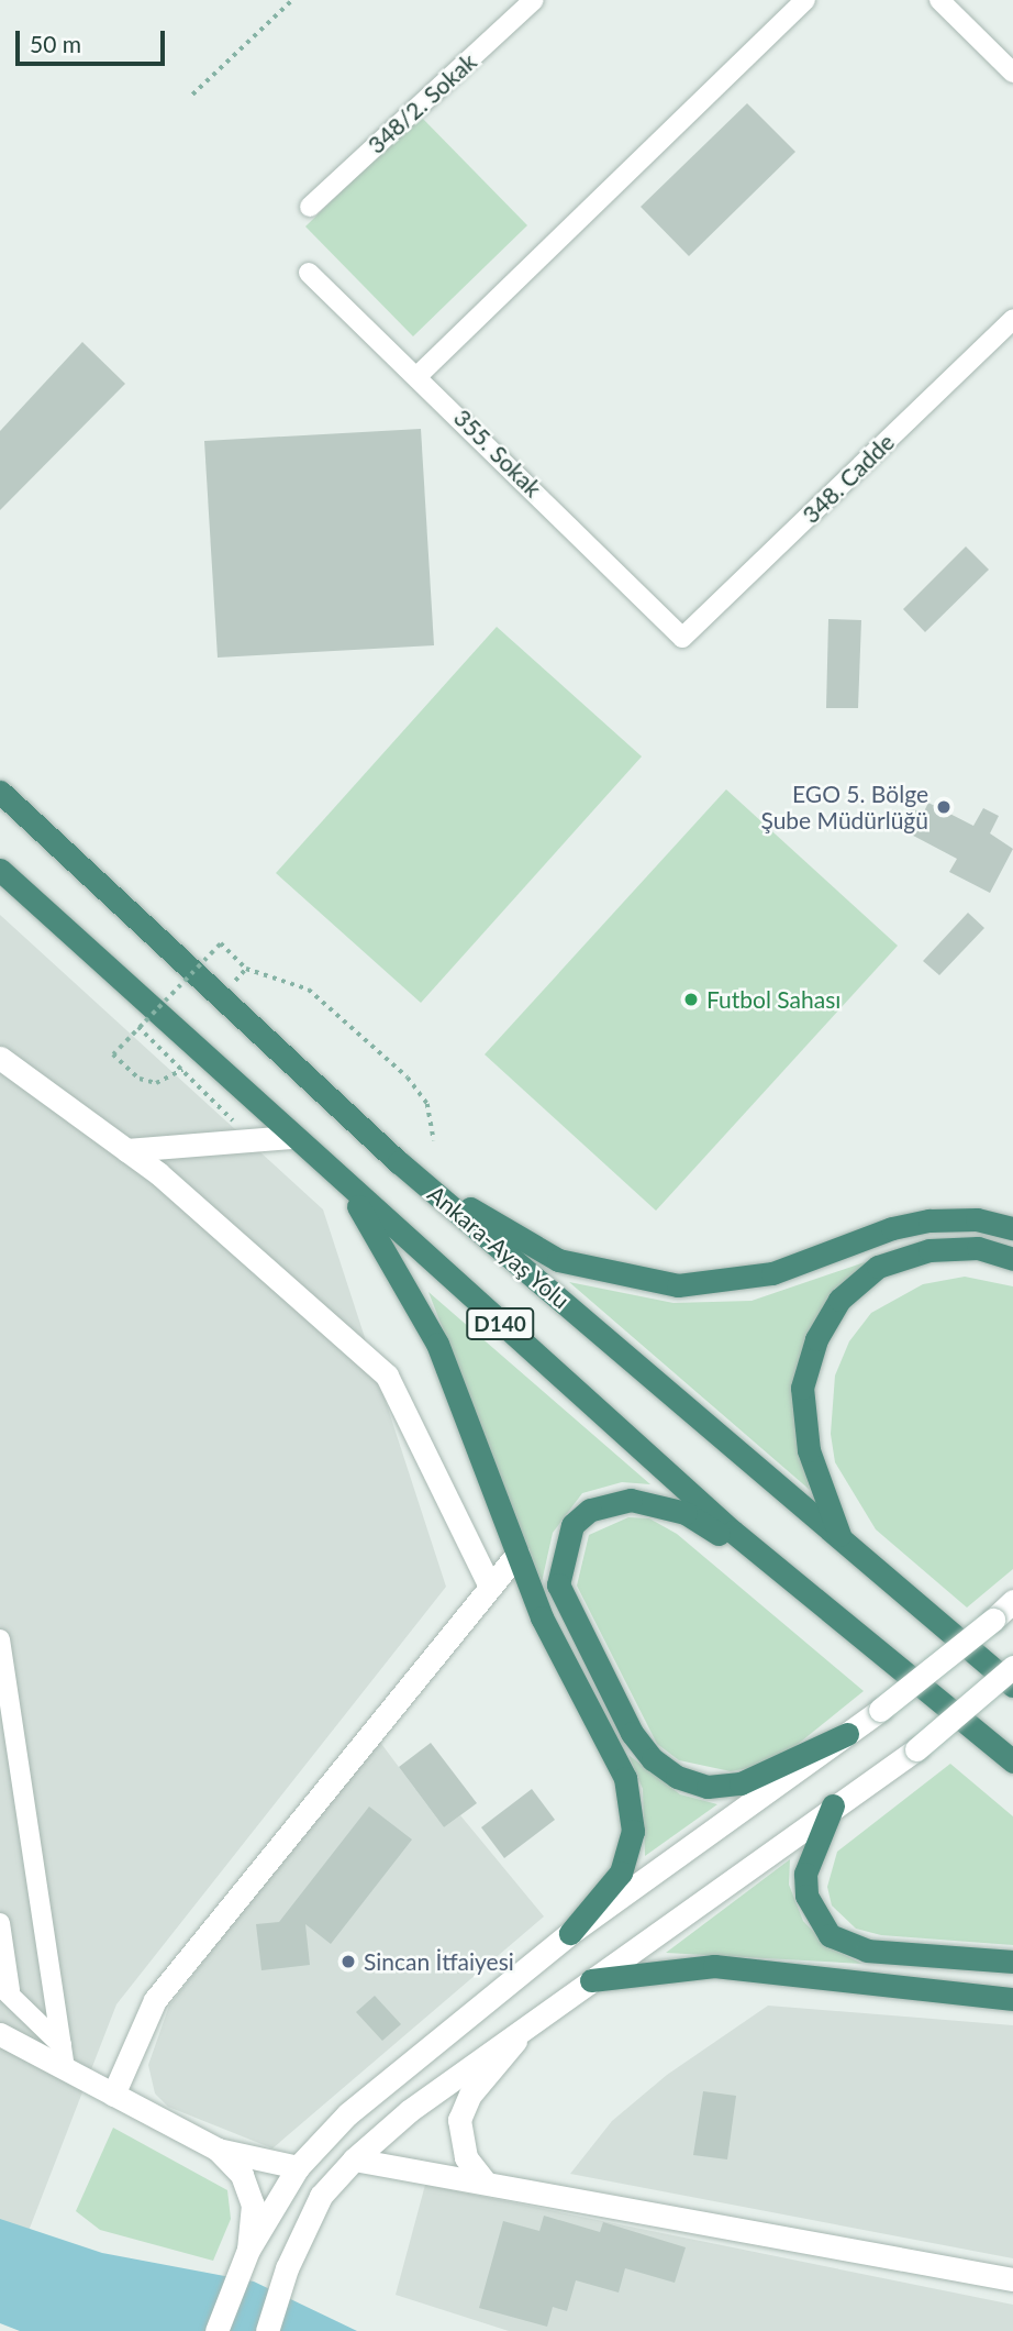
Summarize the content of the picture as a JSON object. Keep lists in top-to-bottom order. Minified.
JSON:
{"streets":{"highway":["Ankara-Ayaş Yolu","D140"],"street":["348/2. Sokak","355. Sokak","348. Cadde"]},"crossings":[["355. Sokak","348. Cadde"]],"places":["EGO 5. Bölge Şube Müdürlüğü","Futbol Sahası","Sincan İtfaiyesi"],"scale_bar":"50 m"}
